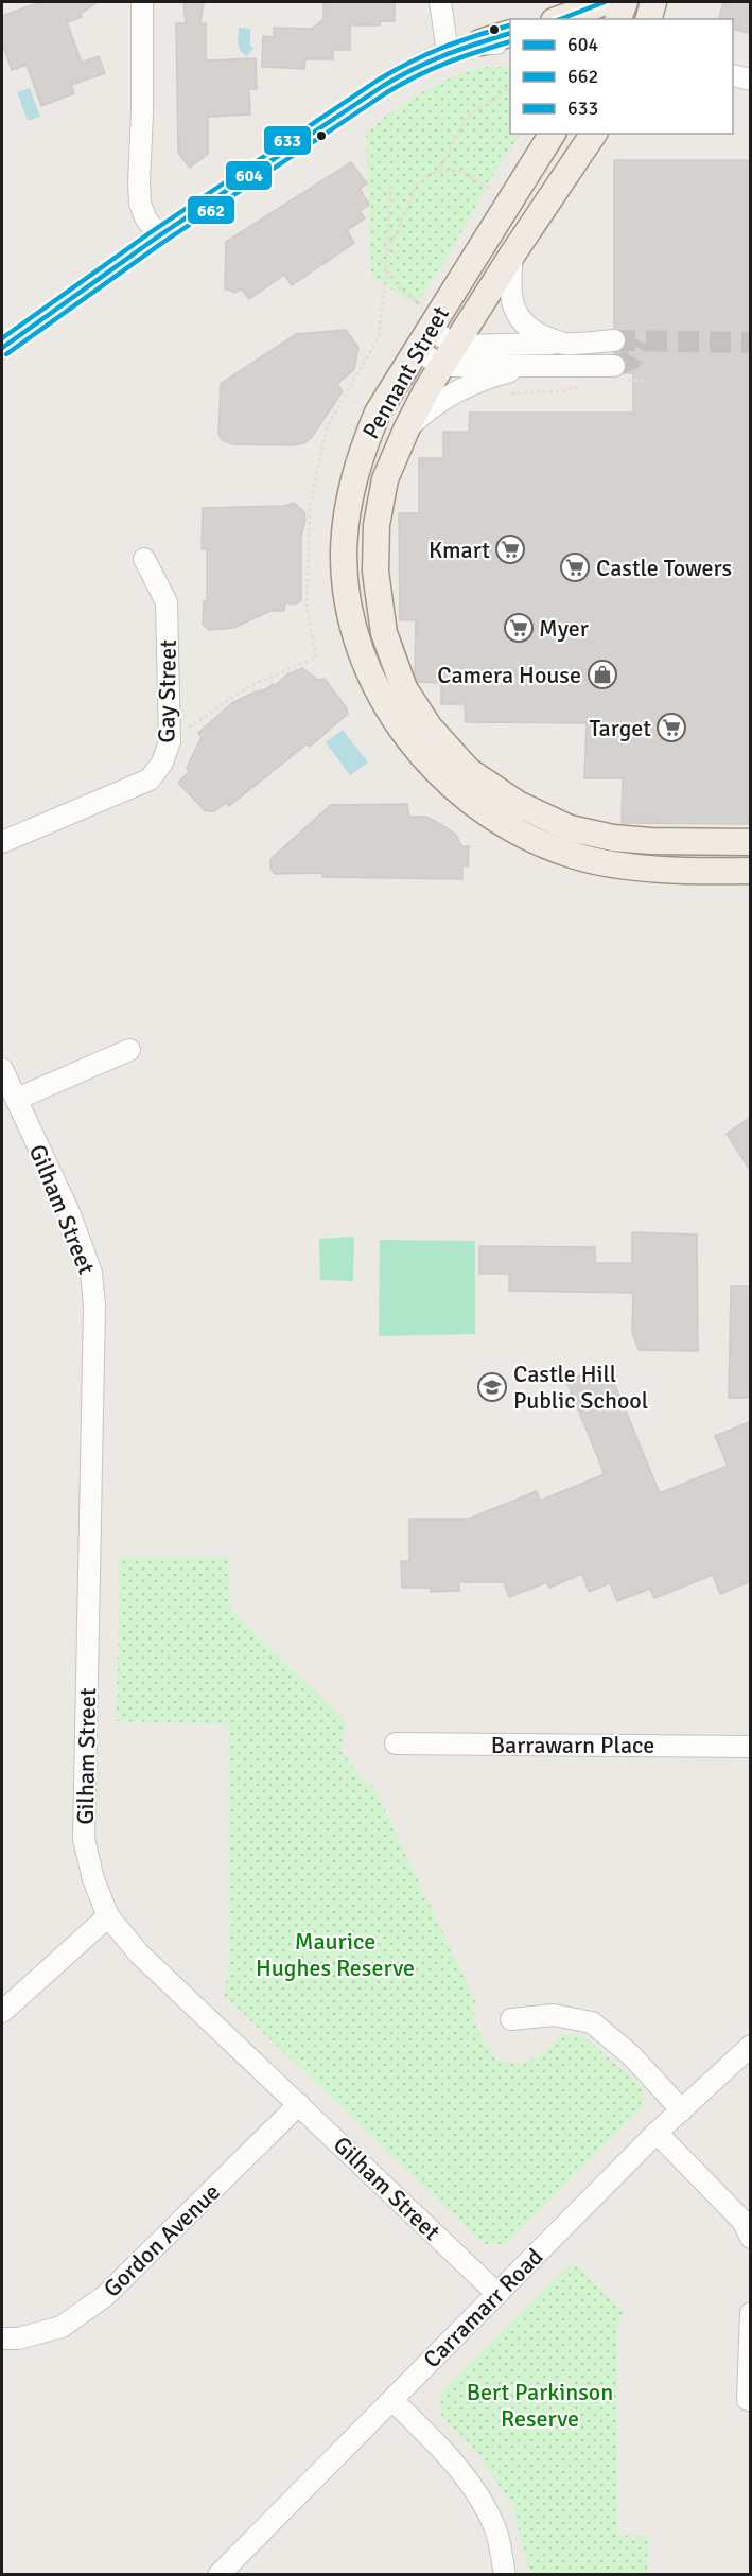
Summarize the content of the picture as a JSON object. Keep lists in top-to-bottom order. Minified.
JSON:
{"streets":{"main road":["Pennant Street"],"street":["Gay Street","Gilham Street","Barrawarn Place","Gordon Avenue","Carramarr Road"]},"crossings":[["Gilham Street","Gordon Avenue"],["Gilham Street","Carramarr Road"]],"parks":["Maurice Hughes Reserve","Bert Parkinson Reserve"],"places":{"supermarket":["Kmart","Castle Towers","Myer","Target"],"shop":["Camera House"],"school or university":["Castle Hill Public School"]},"lines":["transit line 604","transit line 633","transit line 662"],"legend":["604","662","633"]}
